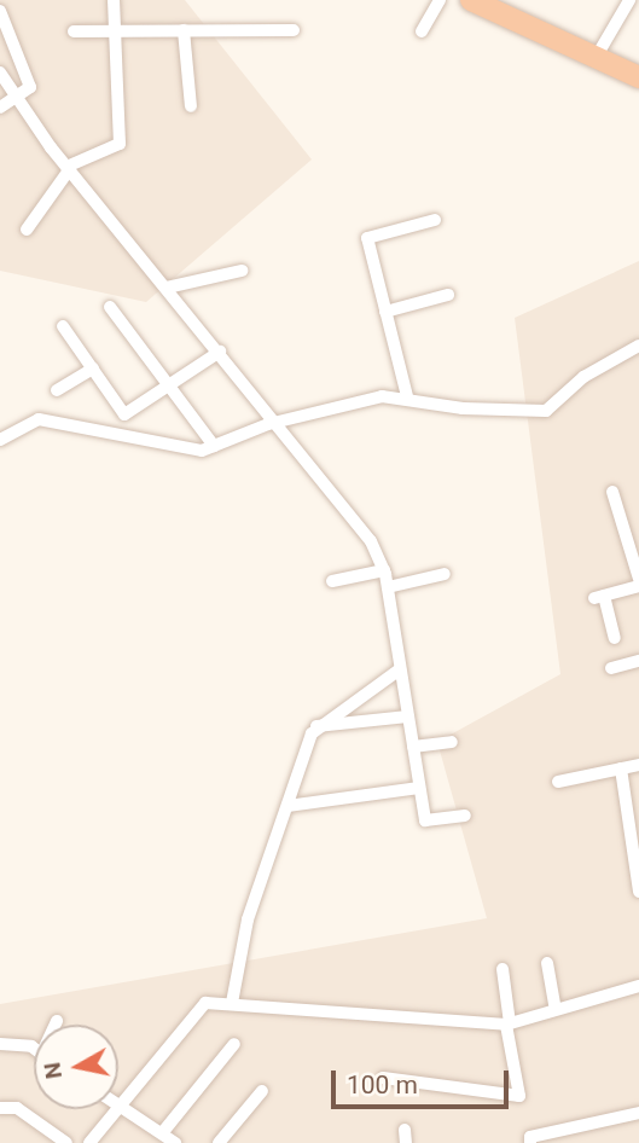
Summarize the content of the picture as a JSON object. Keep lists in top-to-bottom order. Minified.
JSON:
{"scale_bar":"100 m","north":"left"}
